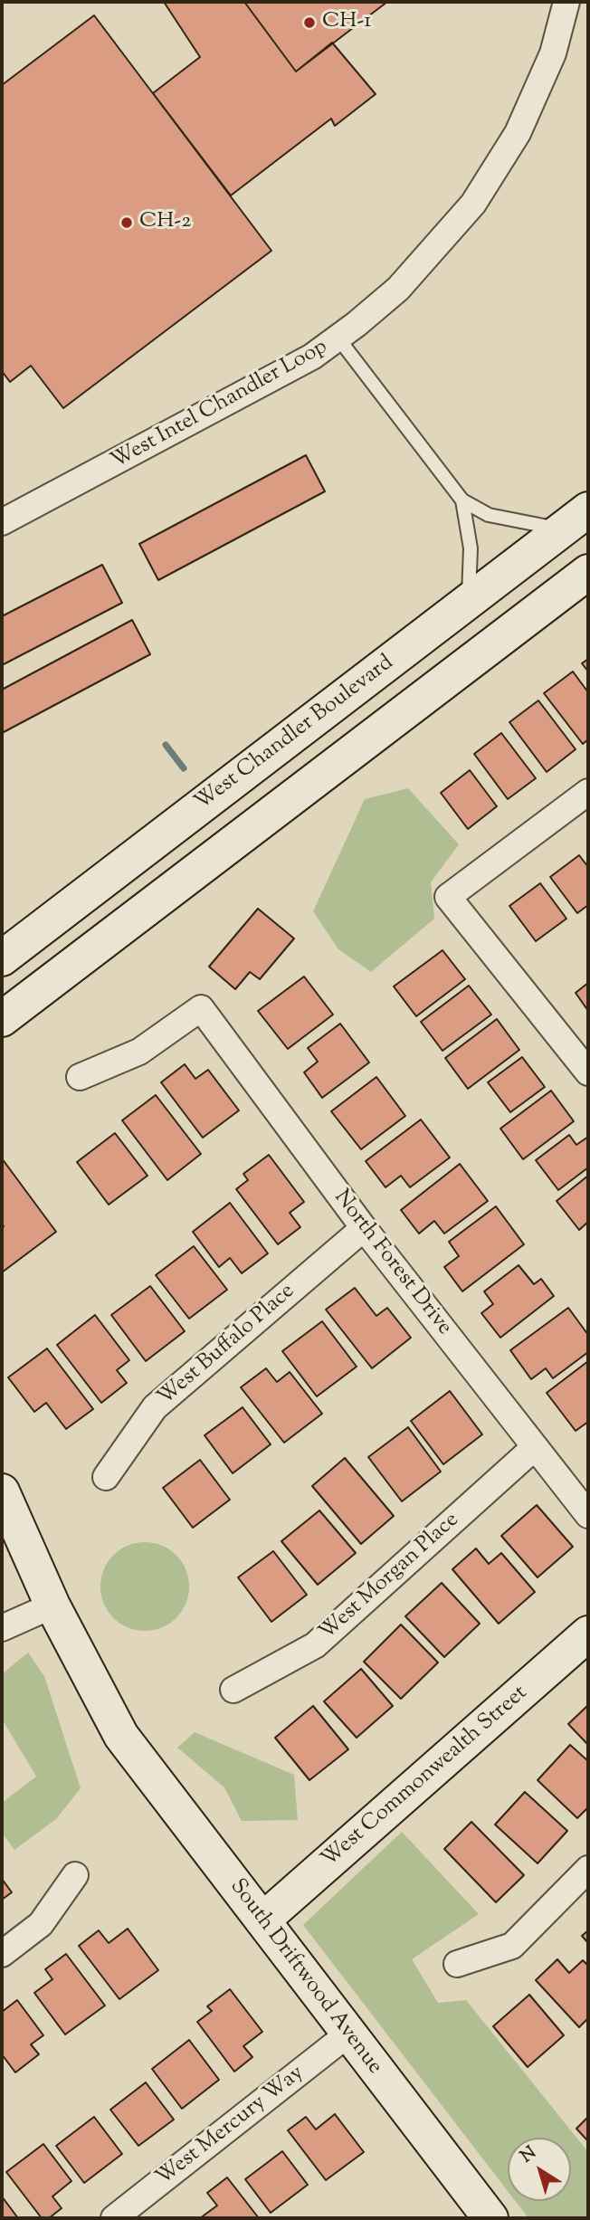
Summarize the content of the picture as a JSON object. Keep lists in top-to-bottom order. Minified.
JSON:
{"streets":{"main road":["West Chandler Boulevard","West Commonwealth Street","South Driftwood Avenue"],"street":["West Intel Chandler Loop","North Forest Drive","West Buffalo Place","West Morgan Place","West Mercury Way"]},"crossings":[["North Forest Drive","West Buffalo Place"],["North Forest Drive","West Morgan Place"],["West Commonwealth Street","South Driftwood Avenue"],["South Driftwood Avenue","West Mercury Way"]],"places":["CH-1","CH-2"],"north":"top left"}
